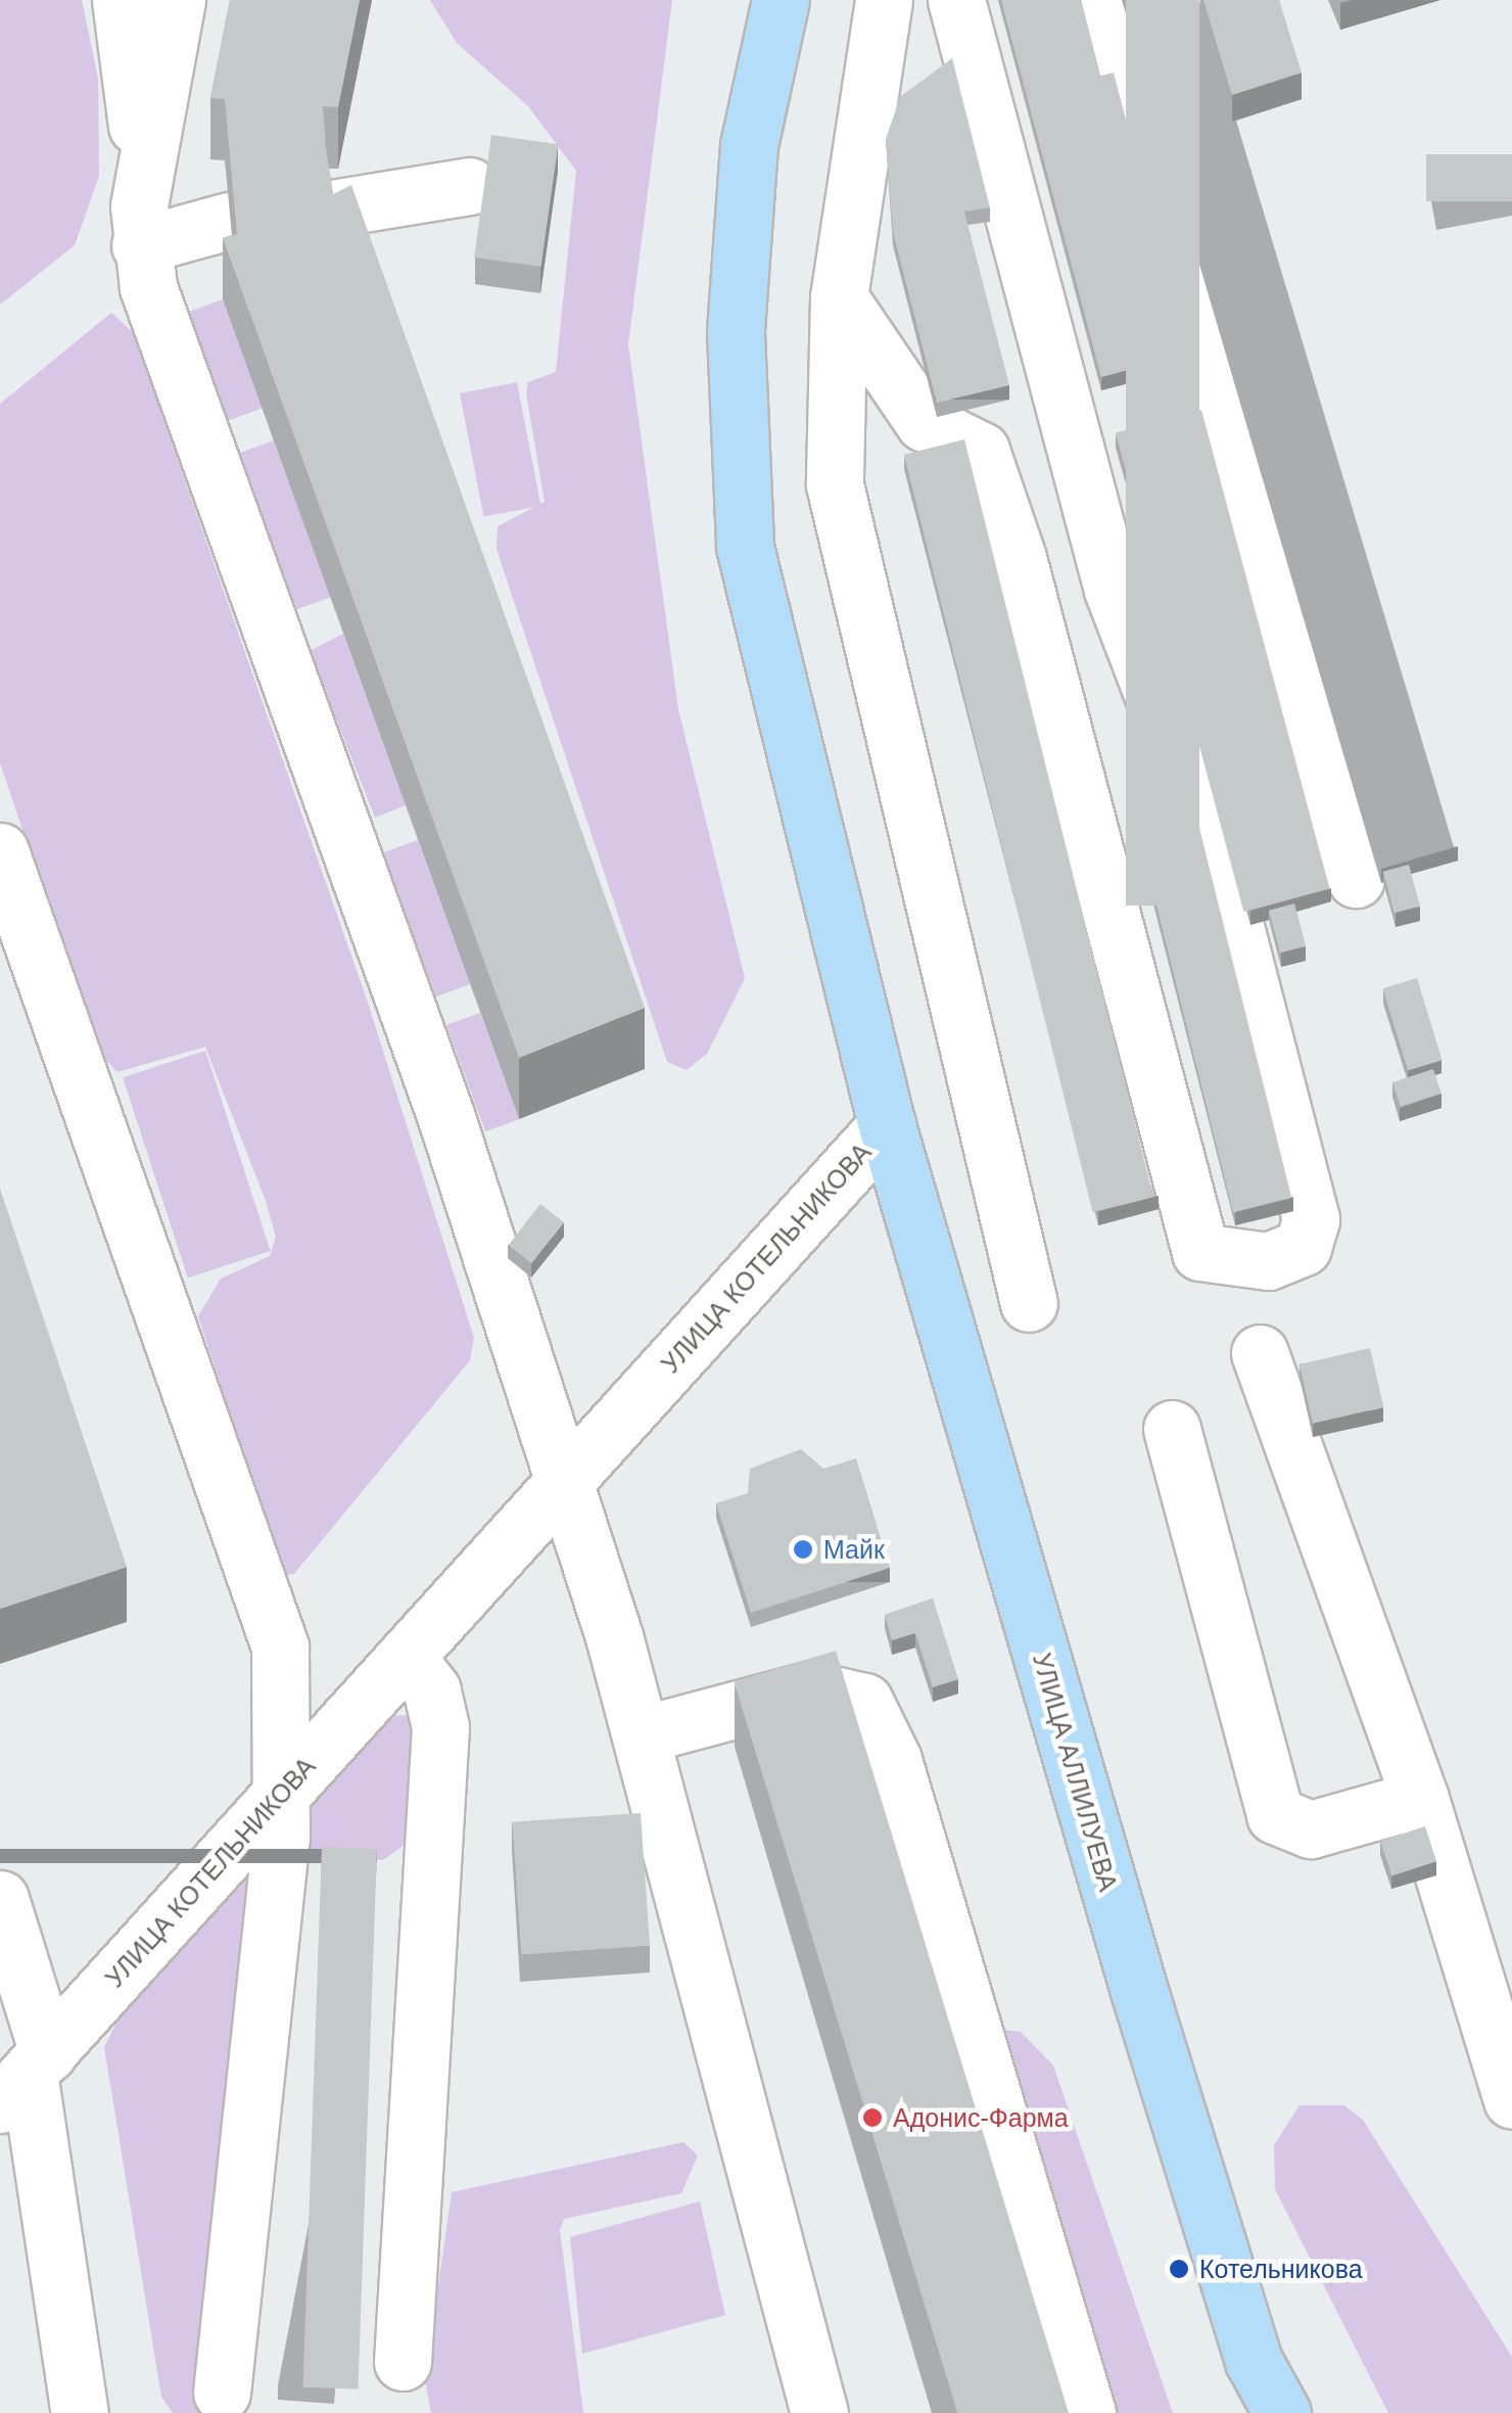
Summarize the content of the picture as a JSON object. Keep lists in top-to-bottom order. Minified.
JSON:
{"streets":{"main road":["УЛИЦА КОТЕЛЬНИКОВА","УЛИЦА АЛЛИЛУЕВА"]},"crossings":[["УЛИЦА КОТЕЛЬНИКОВА","УЛИЦА АЛЛИЛУЕВА"]],"places":["Майк","Адонис-Фарма","Котельникова"]}
